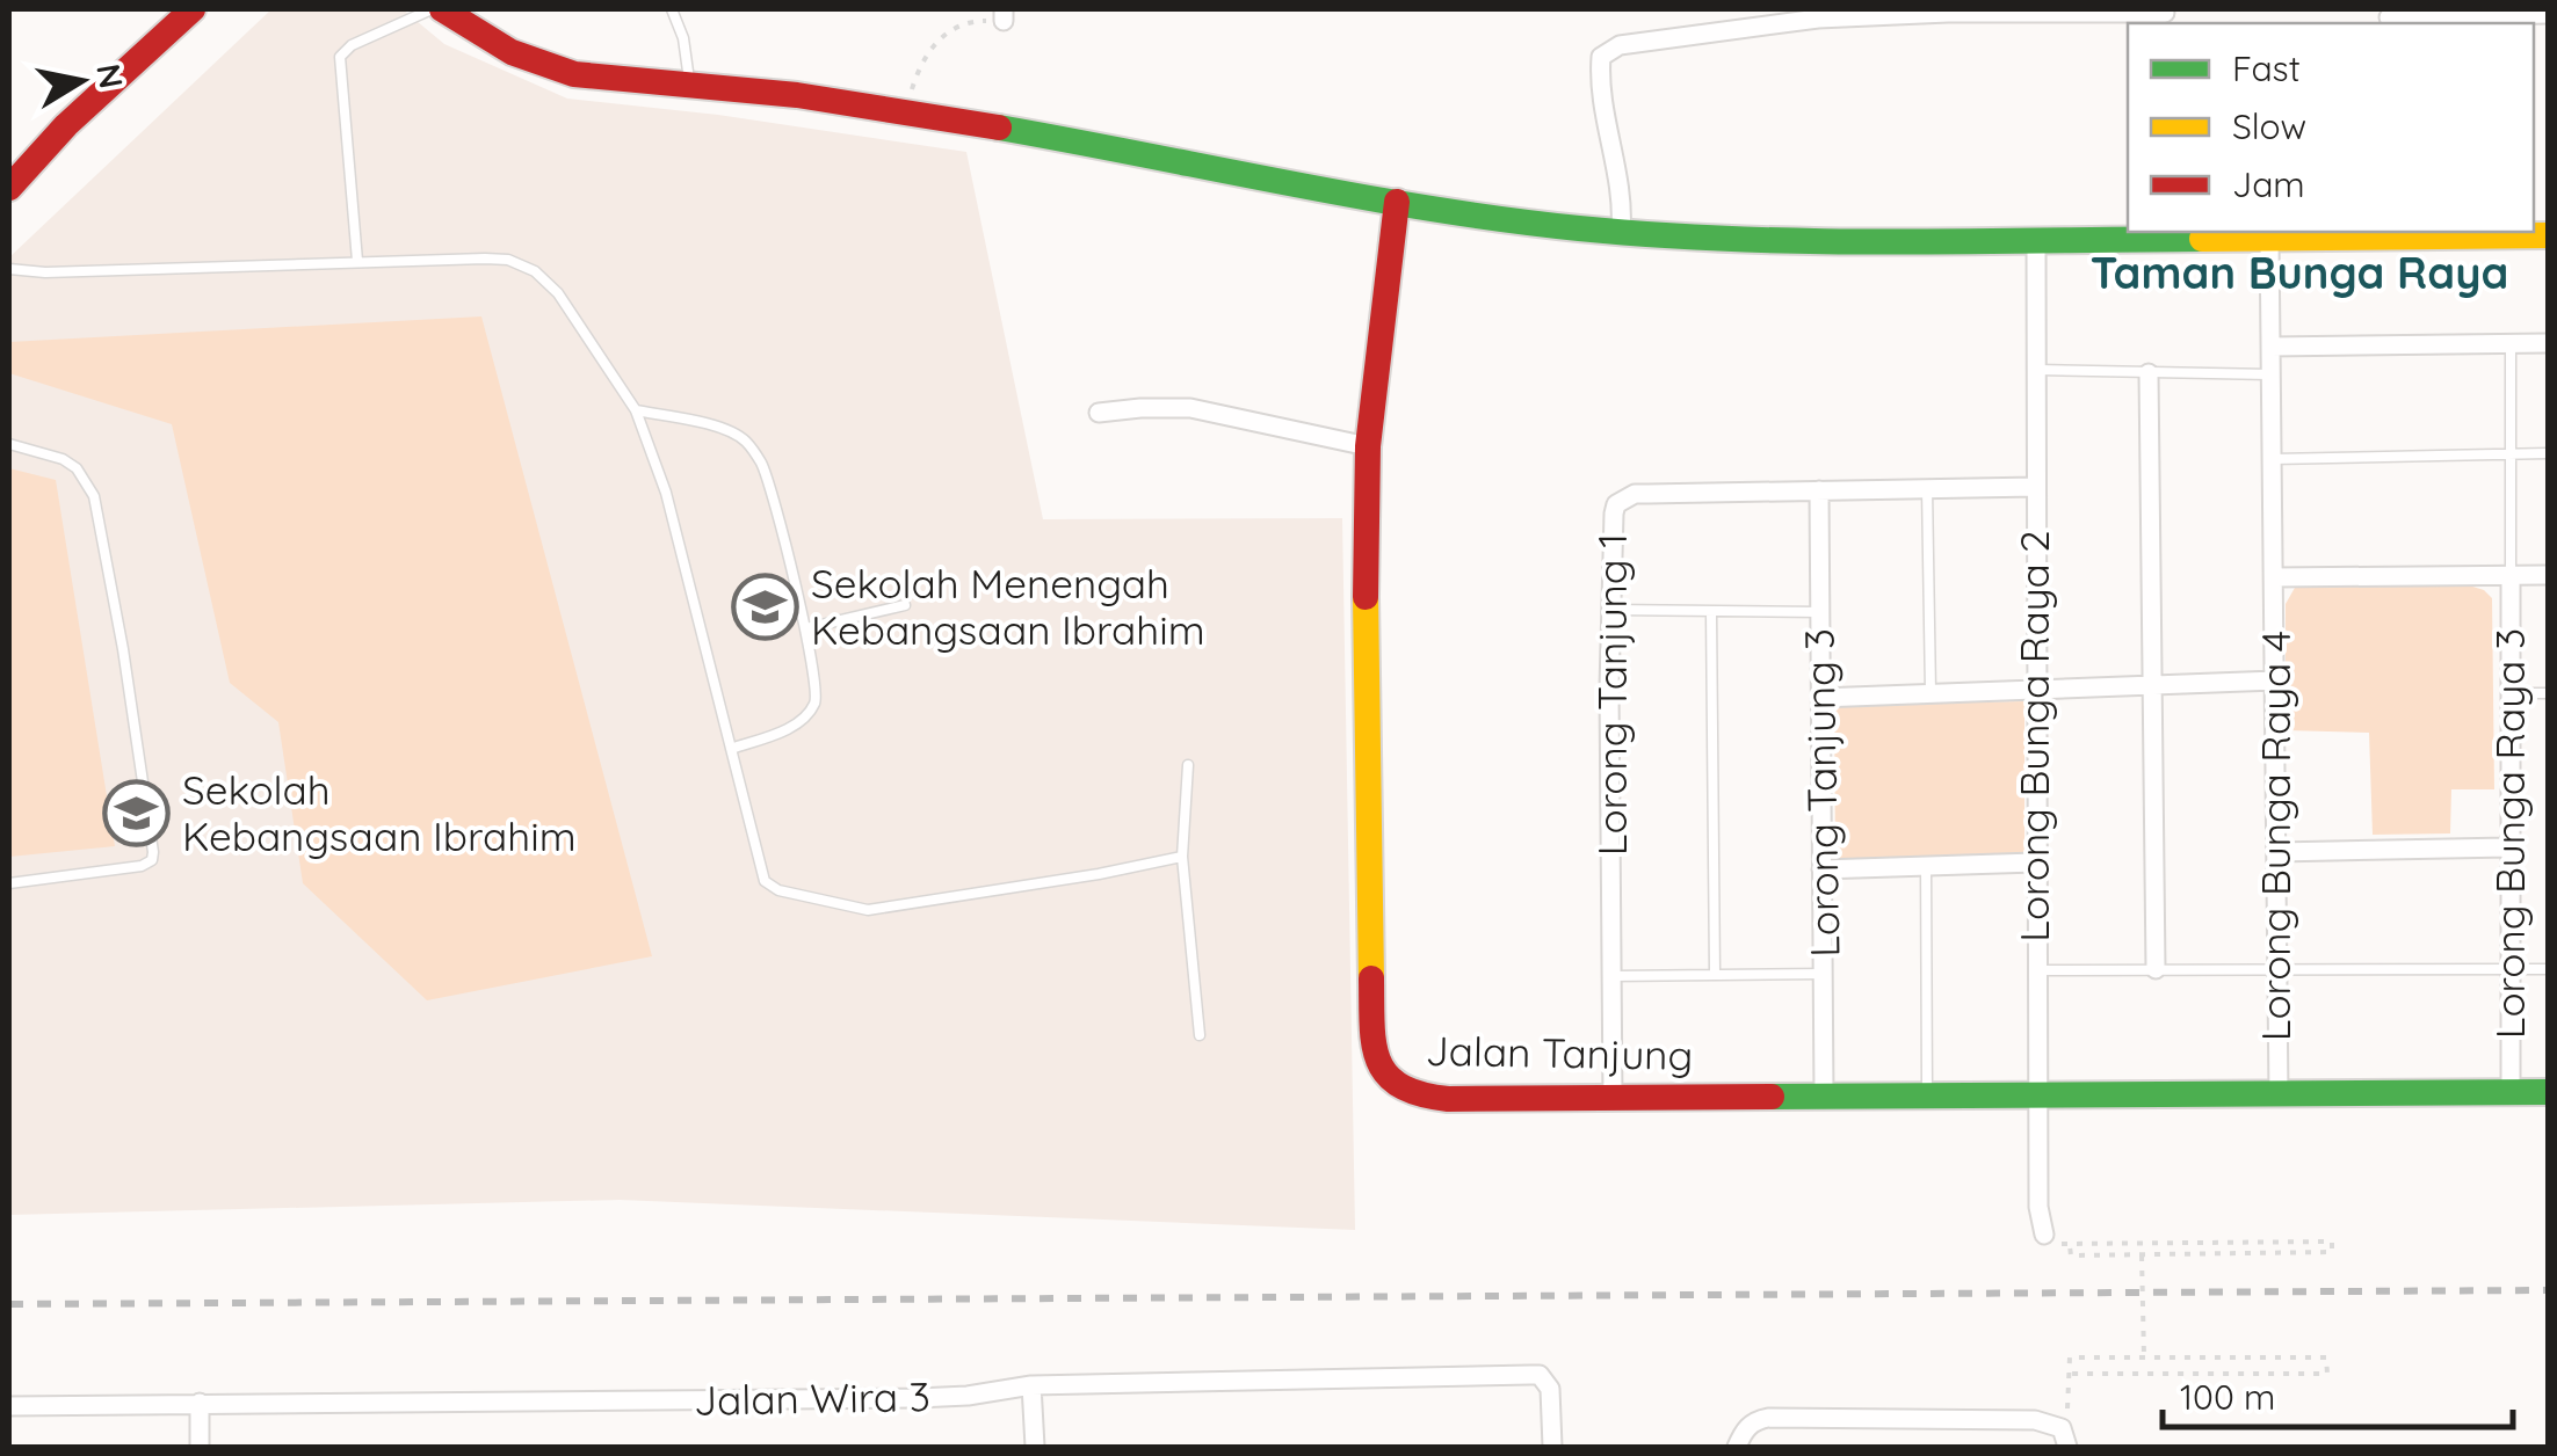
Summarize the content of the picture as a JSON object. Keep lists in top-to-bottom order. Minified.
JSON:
{"streets":{"street":["Lorong Tanjung 1","Lorong Bunga Raya 2","Lorong Tanjung 3","Lorong Bunga Raya 3","Lorong Bunga Raya 4","Jalan Tanjung","Jalan Wira 3"]},"crossings":[["Lorong Tanjung 1","Lorong Bunga Raya 2"],["Lorong Tanjung 1","Lorong Tanjung 3"],["Lorong Tanjung 1","Jalan Tanjung"],["Lorong Bunga Raya 2","Jalan Tanjung"],["Lorong Tanjung 3","Jalan Tanjung"],["Lorong Bunga Raya 3","Lorong Bunga Raya 4"],["Lorong Bunga Raya 3","Jalan Tanjung"],["Lorong Bunga Raya 4","Jalan Tanjung"]],"districts":["Taman Bunga Raya"],"places":{"school or university":["Sekolah Menengah Kebangsaan Ibrahim","Sekolah Kebangsaan Ibrahim"]},"legend":["Fast","Slow","Jam"],"scale_bar":"100 m","north":"right"}
